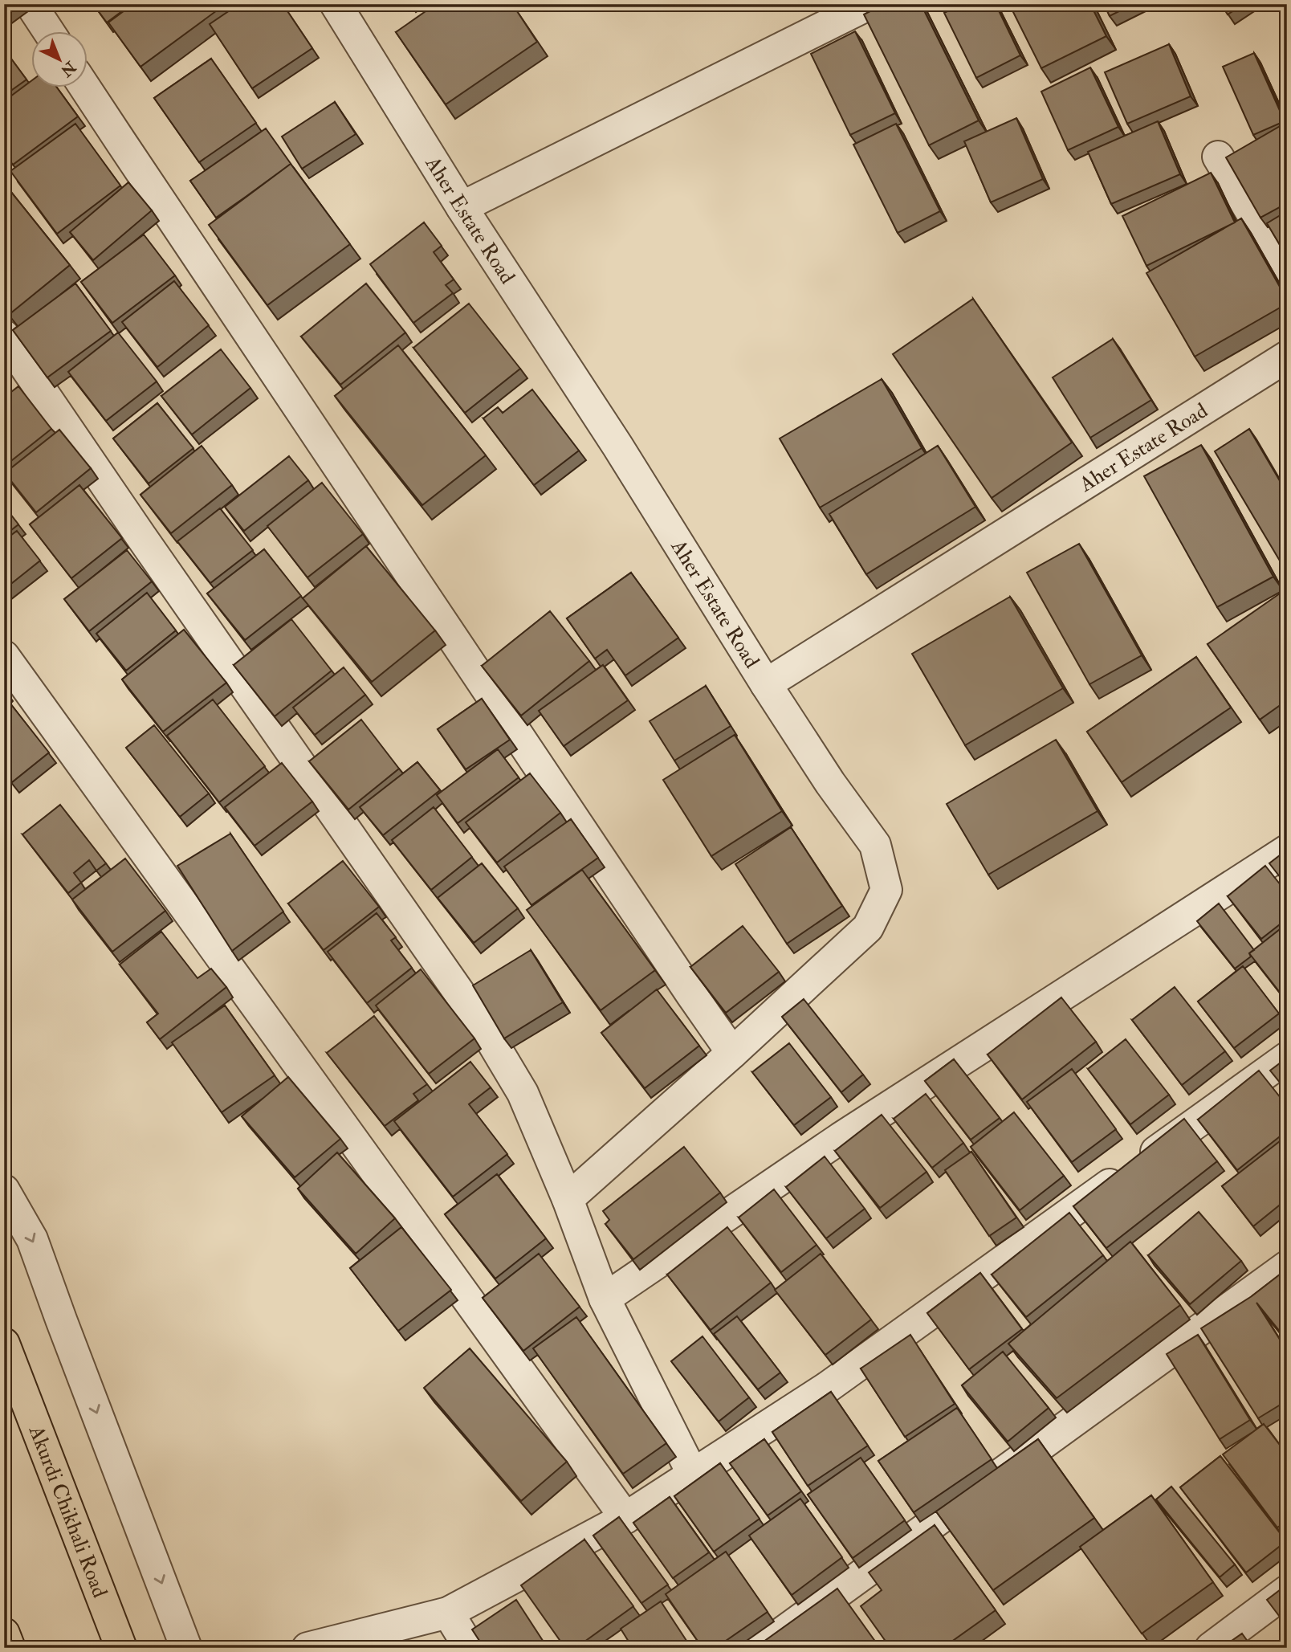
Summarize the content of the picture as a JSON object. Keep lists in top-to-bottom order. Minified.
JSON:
{"streets":{"main road":["Akurdi Chikhali Road"],"street":["Aher Estate Road"]},"north":"bottom right"}
